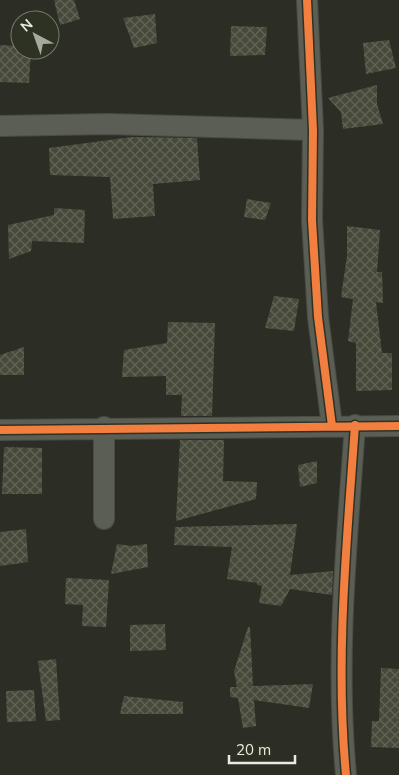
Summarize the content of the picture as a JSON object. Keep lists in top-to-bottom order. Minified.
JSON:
{"scale_bar":"20 m","north":"top left"}
